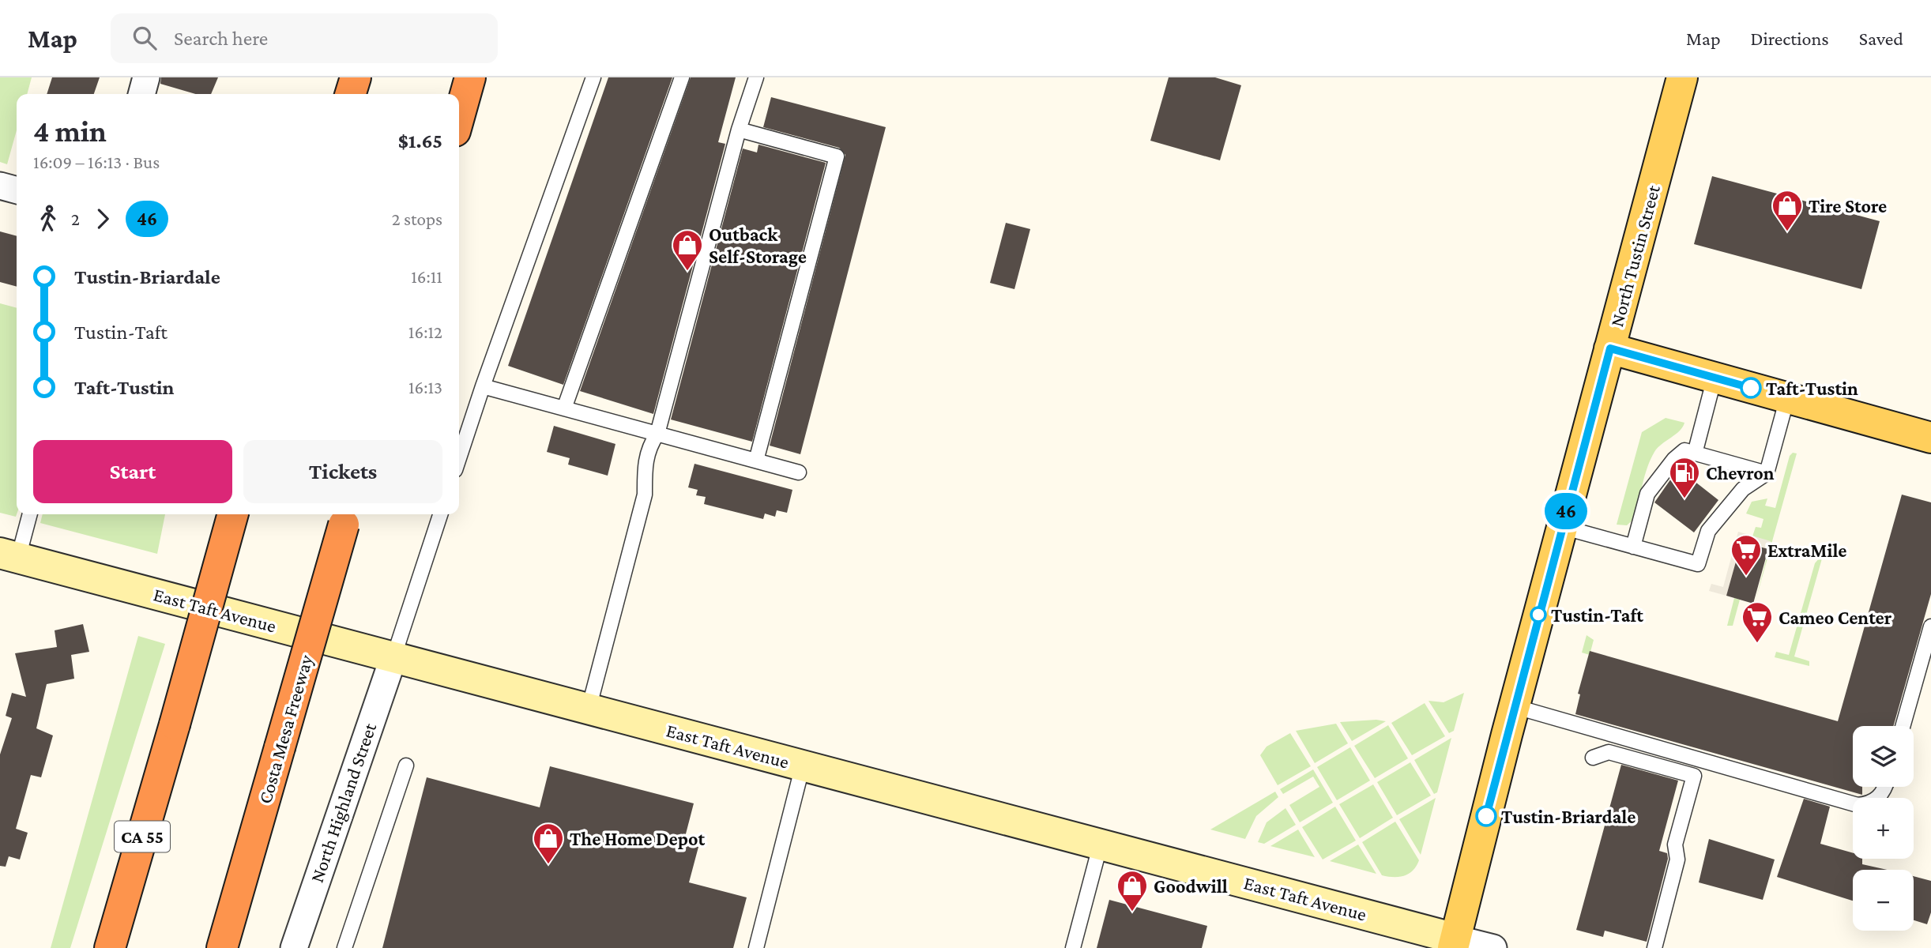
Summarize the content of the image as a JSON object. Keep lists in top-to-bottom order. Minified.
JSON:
{"streets":{"highway":["Costa Mesa Freeway","CA 55"],"main road":["North Tustin Street","East Taft Avenue"],"street":["North Highland Street"]},"crossings":[["North Tustin Street","East Taft Avenue"],["East Taft Avenue","North Highland Street"]],"places":{"shop":["Tire Store","Outback Self-Storage","The Home Depot","Goodwill"],"other":["Taft-Tustin","Tustin-Taft","Tustin-Briardale"],"fuel station":["Chevron"],"supermarket":["ExtraMile","Cameo Center"]},"lines":["bus line 46"],"page":{"header":"Map","search":"Search here","nav":["Map","Directions","Saved"],"on_map":"46","heading":["4 min","16:09 – 16:13 · Bus","$1.65"],"legs":["2","46","2 stops"],"list":[{"name":"Tustin-Briardale","value":"16:11"},{"name":"Tustin-Taft","value":"16:12"},{"name":"Taft-Tustin","value":"16:13"}],"buttons":["Start","Tickets"],"map_buttons":["+","−"]}}
